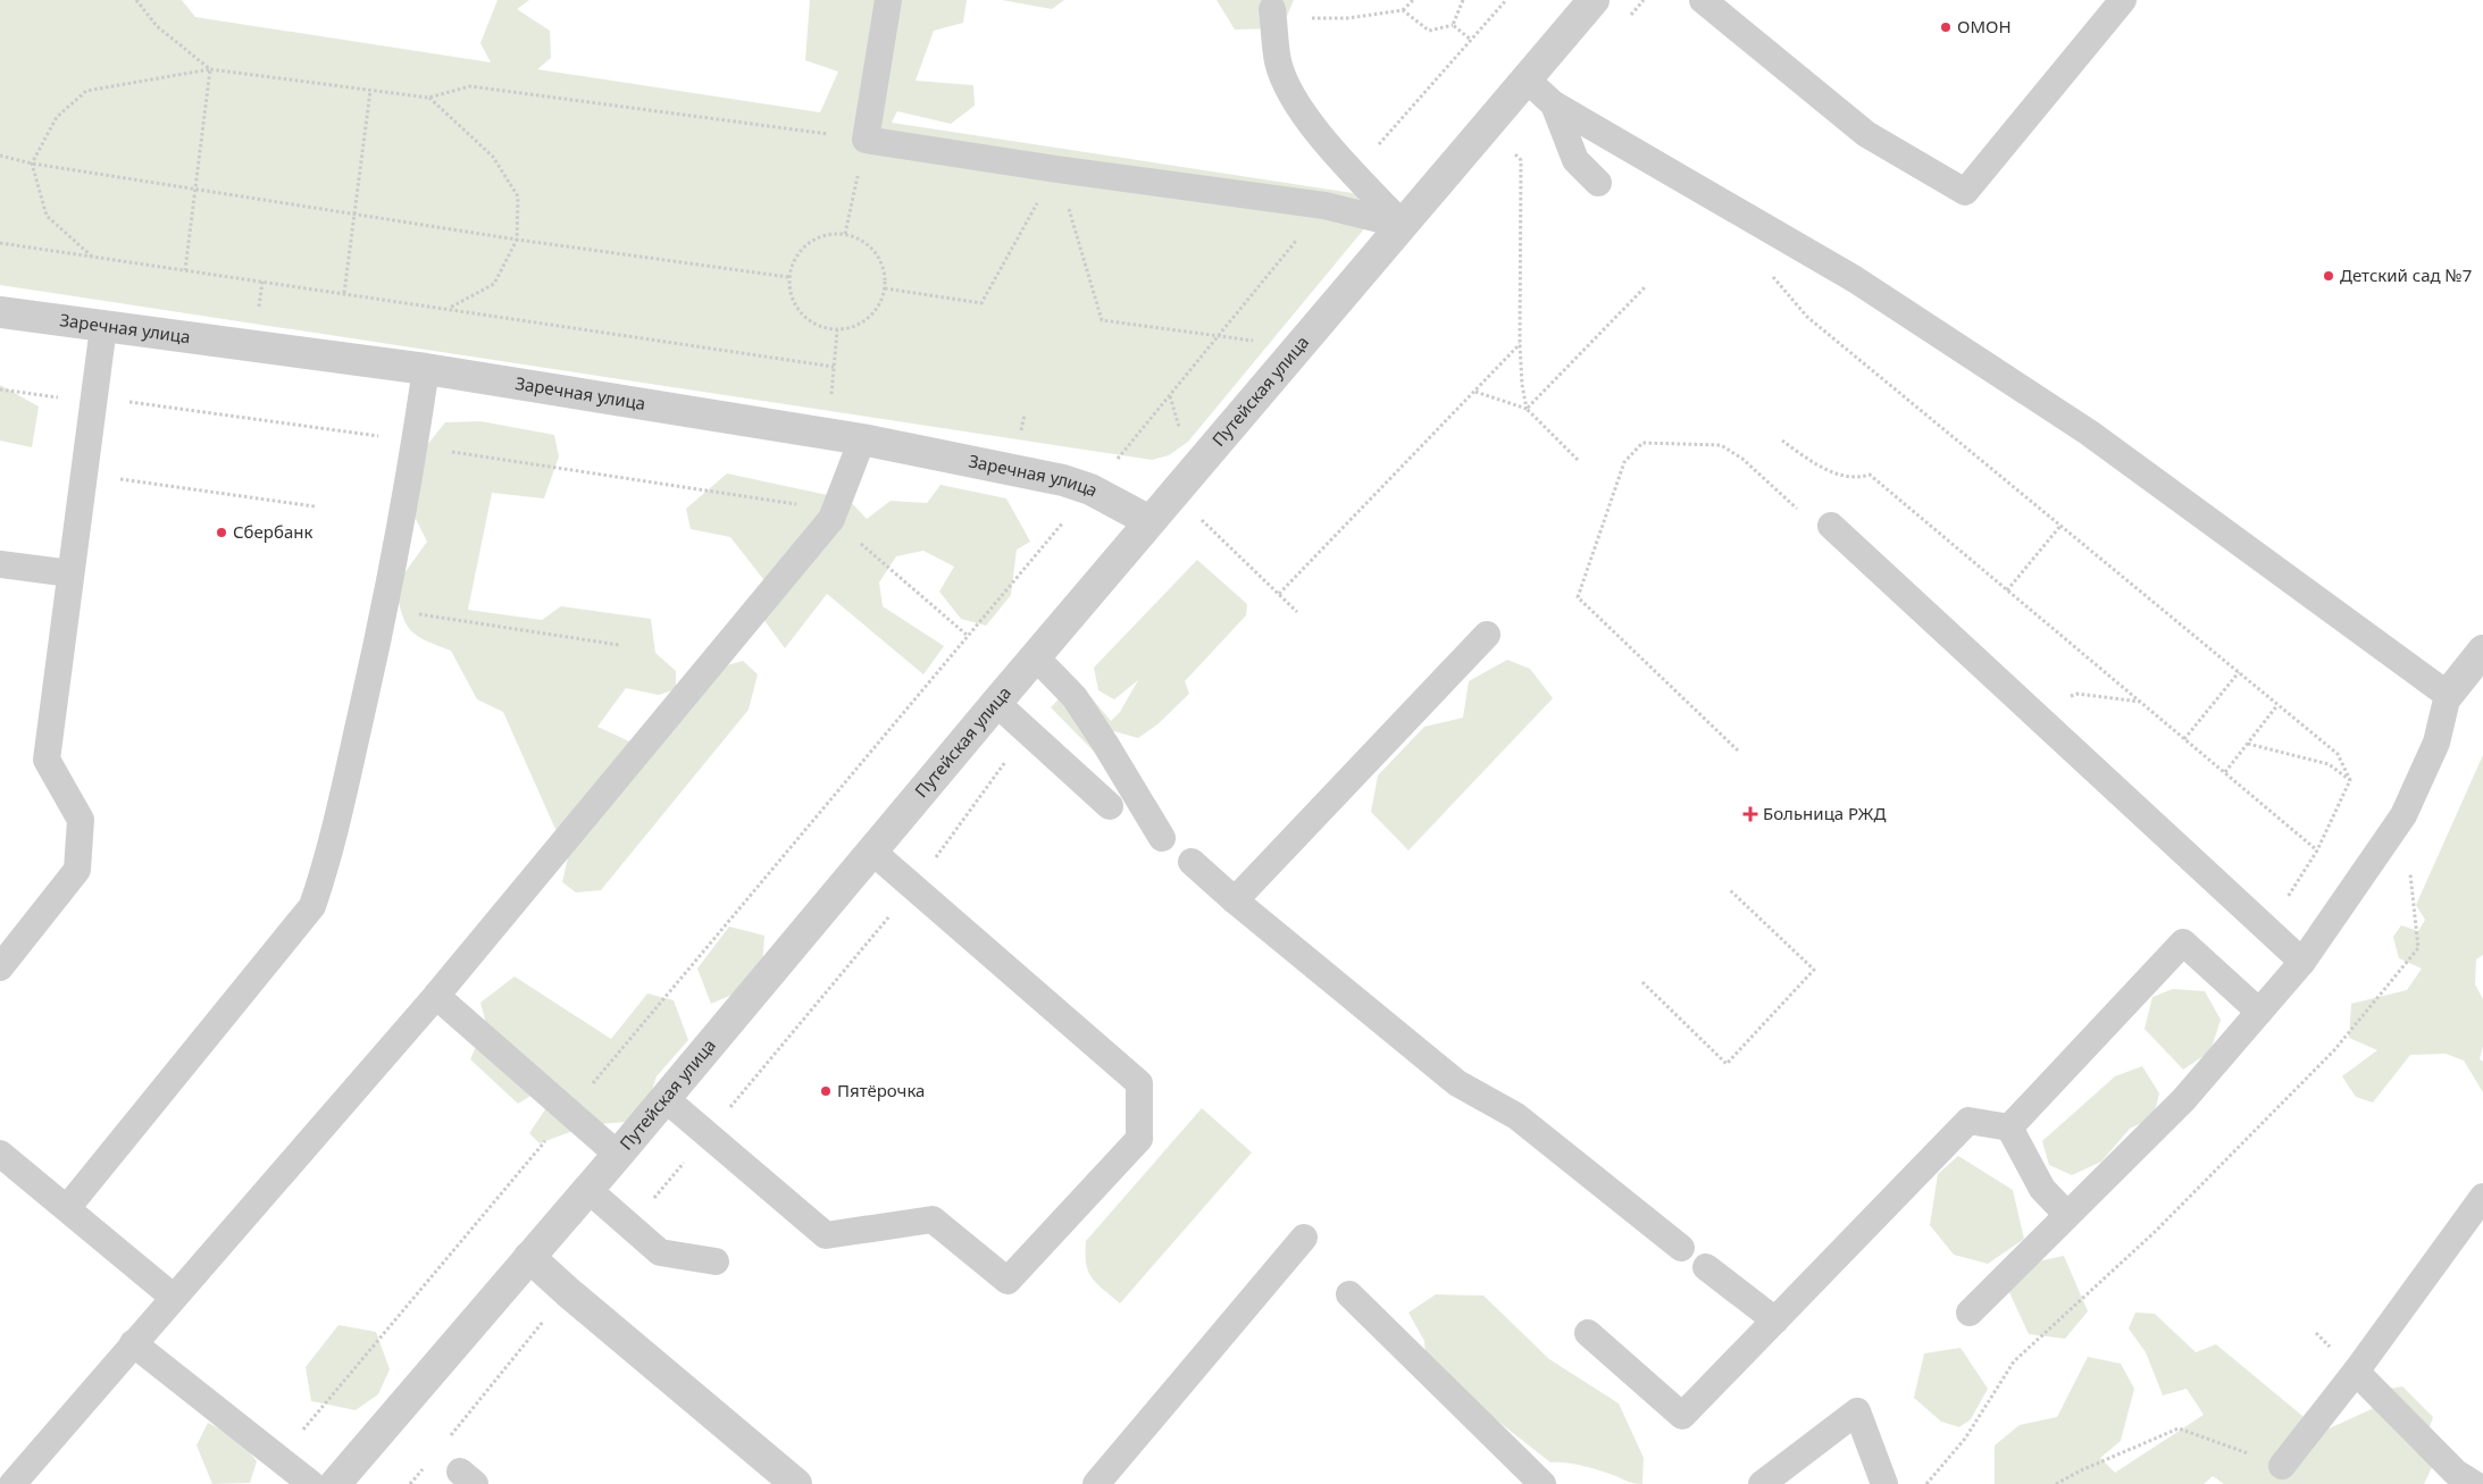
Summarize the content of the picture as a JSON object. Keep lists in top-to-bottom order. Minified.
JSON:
{"streets":{"street":["Заречная улица","Путейская улица"]},"crossings":[["Заречная улица","Путейская улица"]],"places":{"other":["ОМОН","Детский сад №7","Сбербанк","Пятёрочка"],"health":["Больница РЖД"]}}
